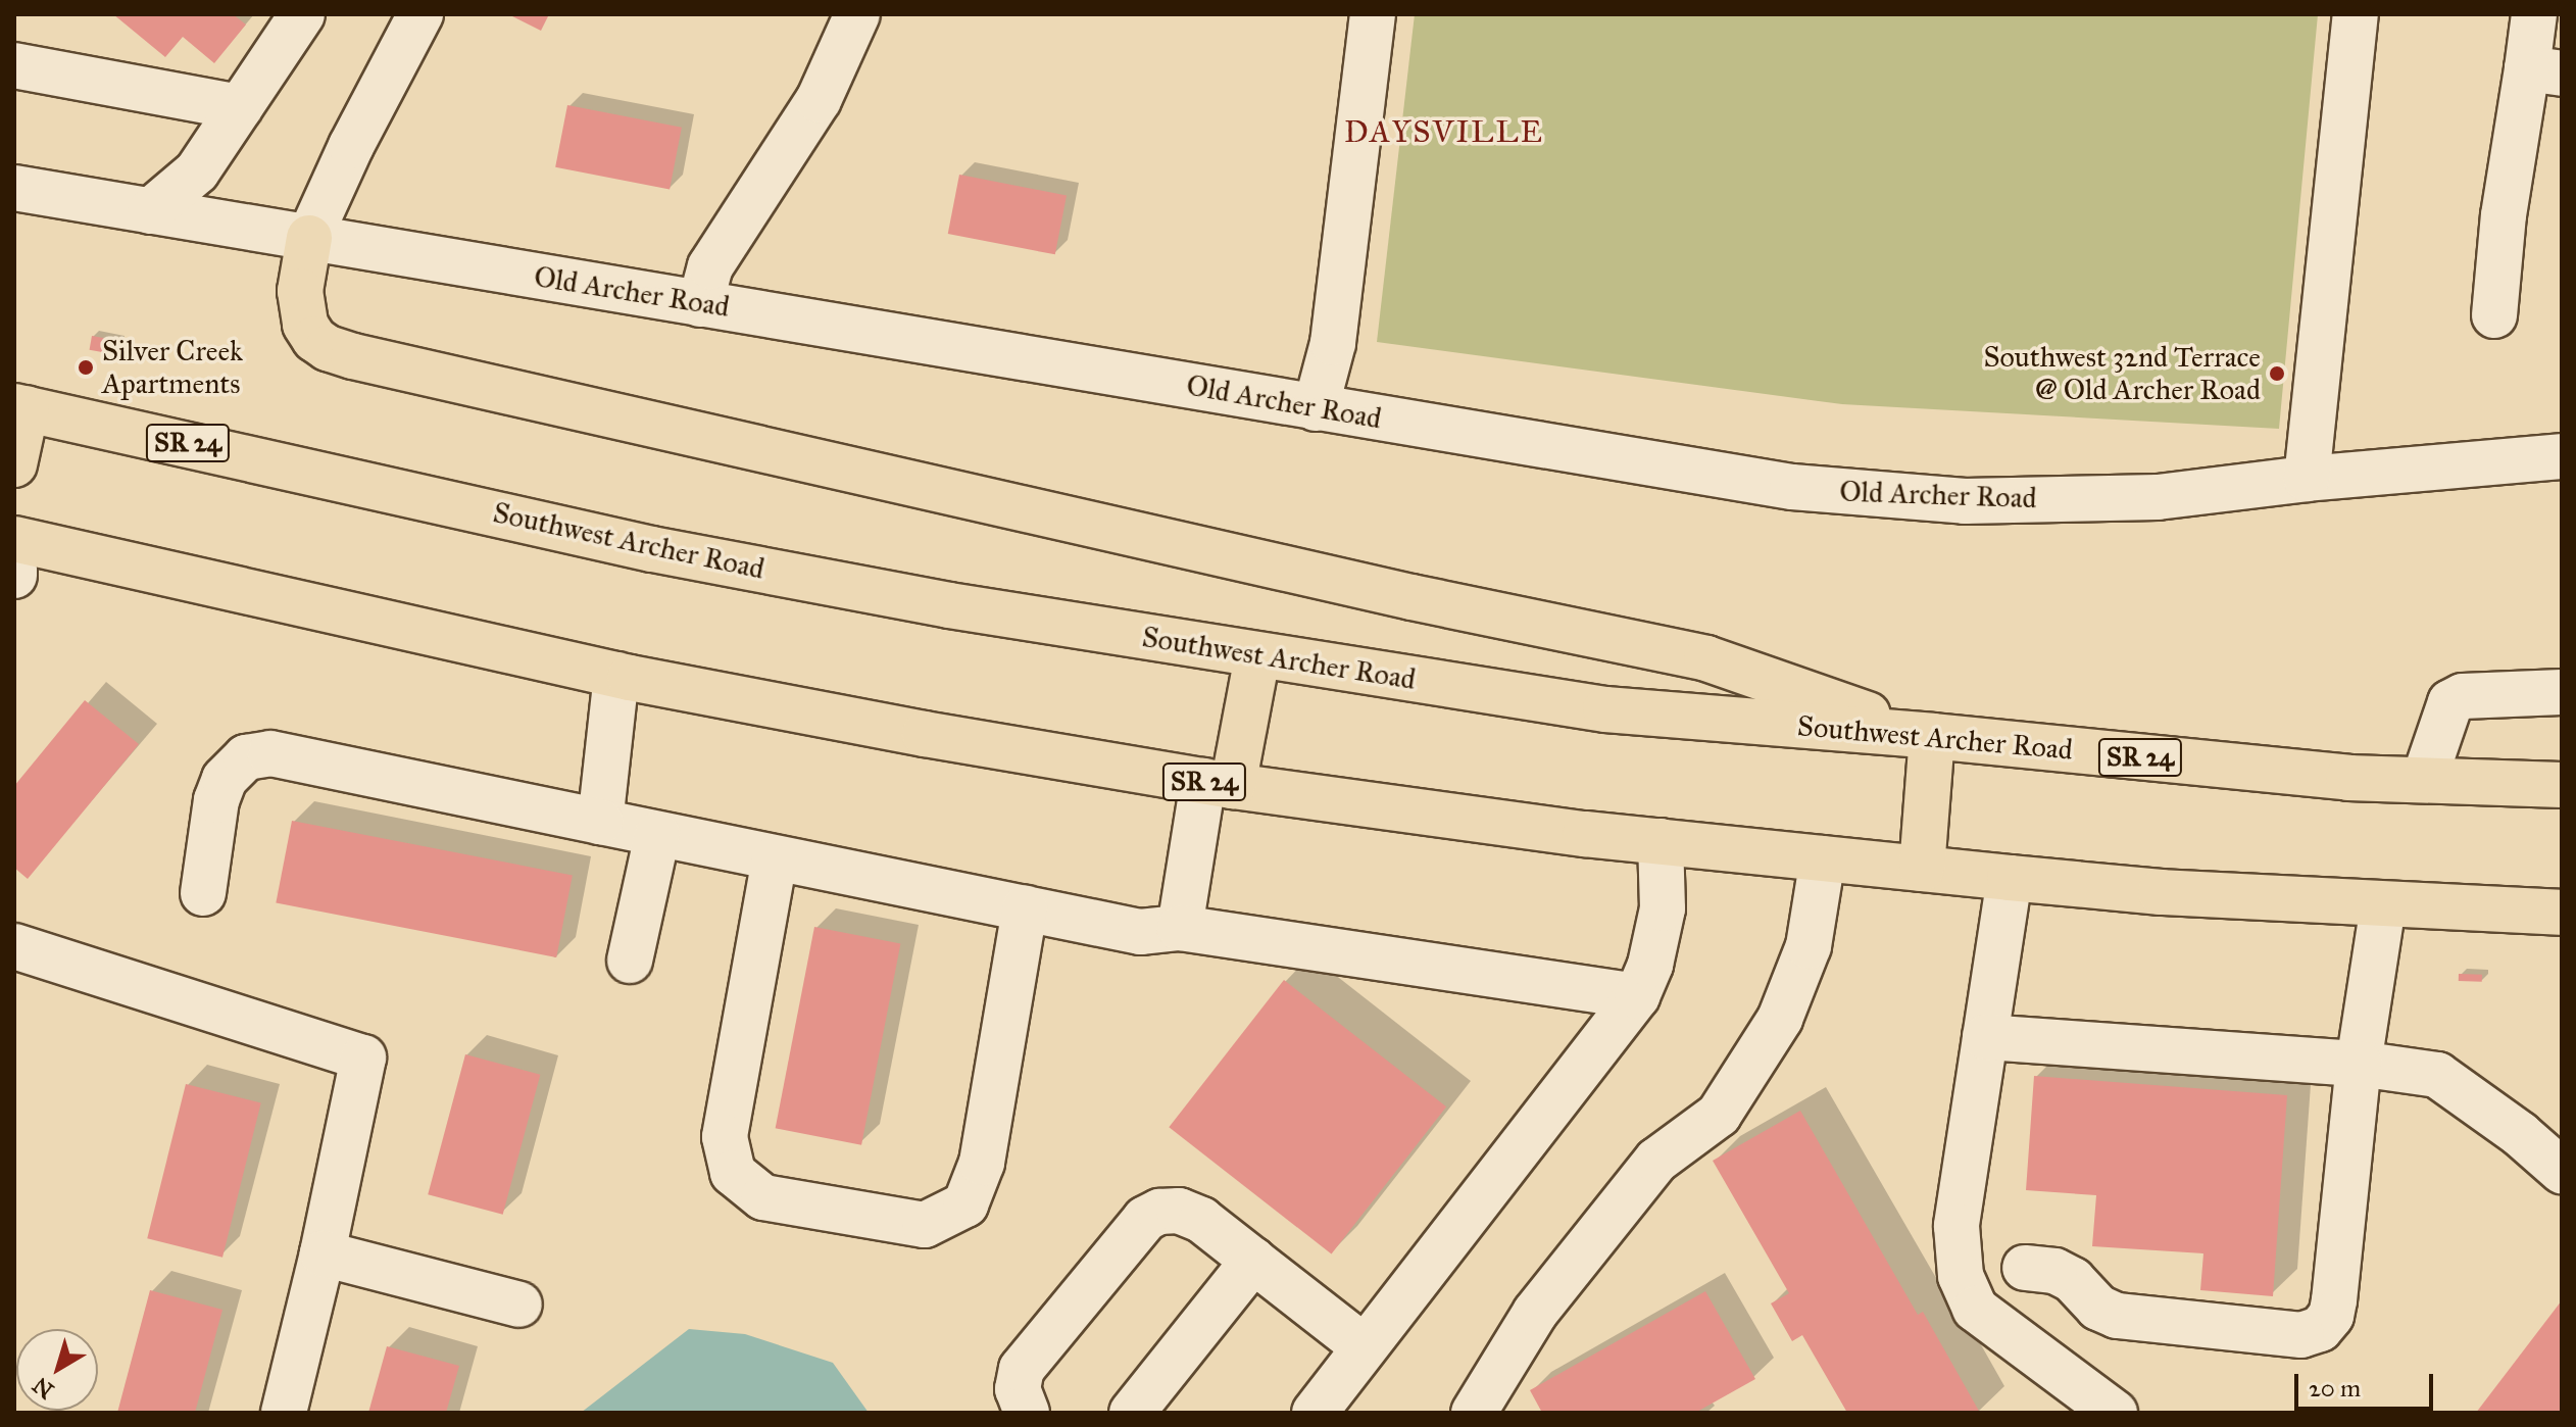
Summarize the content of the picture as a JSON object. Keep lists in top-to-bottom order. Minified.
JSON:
{"streets":{"main road":["SR 24","Southwest Archer Road"],"street":["Old Archer Road"]},"districts":["DAYSVILLE"],"places":["Silver Creek Apartments","Southwest 32nd Terrace @ Old Archer Road"],"scale_bar":"20 m","north":"bottom left"}
